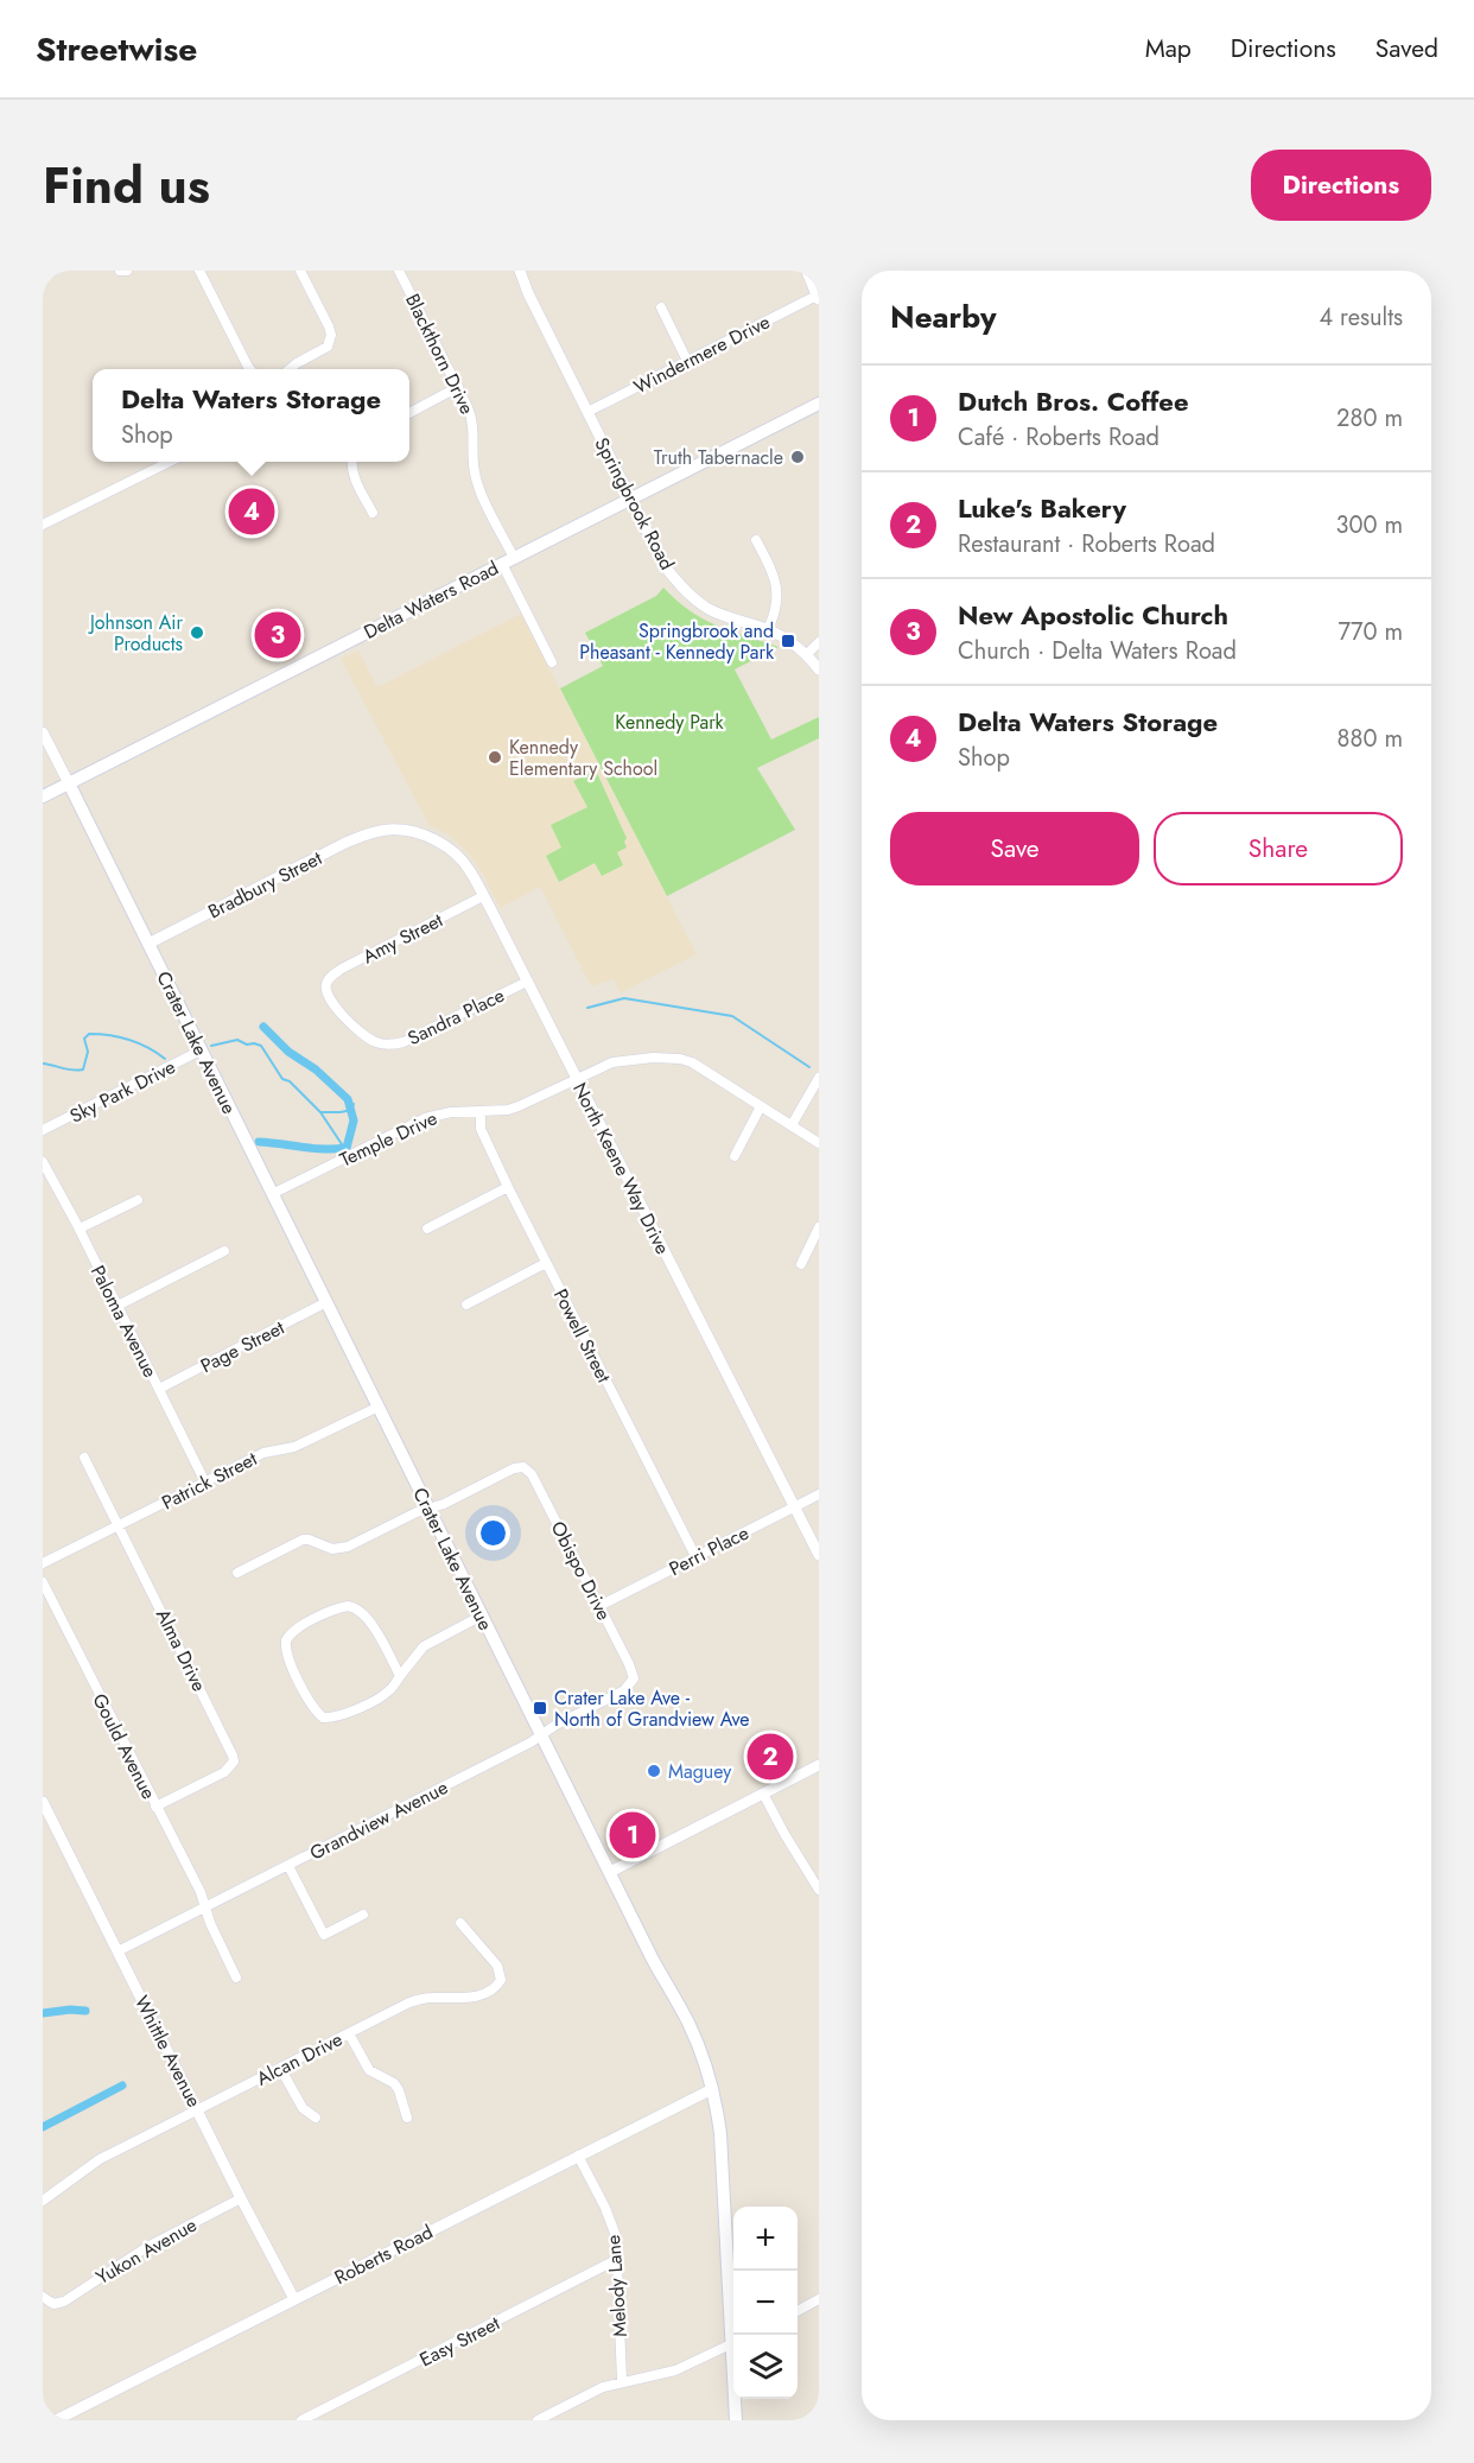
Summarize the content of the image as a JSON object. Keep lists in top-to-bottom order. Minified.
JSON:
{"streets":{"main road":["Delta Waters Road","Crater Lake Avenue"],"street":["Blackthorn Drive","Windermere Drive","Springbrook Road","Bradbury Street","Amy Street","Sandra Place","Sky Park Drive","Temple Drive","North Keene Way Drive","Paloma Avenue","Powell Street","Page Street","Patrick Street","Perri Place","Obispo Drive","Alma Drive","Gould Avenue","Grandview Avenue","Whittle Avenue","Alcan Drive","Yukon Avenue","Roberts Road","Melody Lane","Easy Street"]},"crossings":[["Blackthorn Drive","Delta Waters Road"],["Windermere Drive","Springbrook Road"],["Springbrook Road","Delta Waters Road"],["Delta Waters Road","Crater Lake Avenue"],["Bradbury Street","Crater Lake Avenue"],["Bradbury Street","North Keene Way Drive"],["Amy Street","Sandra Place"],["Amy Street","North Keene Way Drive"],["Sandra Place","North Keene Way Drive"],["Crater Lake Avenue","Sky Park Drive"],["Crater Lake Avenue","Temple Drive"],["Crater Lake Avenue","Page Street"],["Crater Lake Avenue","Patrick Street"],["Crater Lake Avenue","Obispo Drive"],["Crater Lake Avenue","Grandview Avenue"],["Crater Lake Avenue","Roberts Road"],["Temple Drive","North Keene Way Drive"],["Temple Drive","Powell Street"],["North Keene Way Drive","Perri Place"],["Paloma Avenue","Page Street"],["Paloma Avenue","Patrick Street"],["Powell Street","Perri Place"],["Patrick Street","Alma Drive"],["Perri Place","Obispo Drive"],["Obispo Drive","Grandview Avenue"],["Alma Drive","Gould Avenue"],["Gould Avenue","Grandview Avenue"],["Grandview Avenue","Whittle Avenue"],["Whittle Avenue","Alcan Drive"],["Whittle Avenue","Yukon Avenue"],["Whittle Avenue","Roberts Road"],["Roberts Road","Melody Lane"],["Melody Lane","Easy Street"]],"parks":["Kennedy Park"],"places":{"other":["Truth Tabernacle","Johnson Air Products","Kennedy Elementary School","Maguey"],"transit":["Springbrook and Pheasant - Kennedy Park","Crater Lake Ave - North of Grandview Ave"]},"page":{"header":"Streetwise","nav":["Map","Directions","Saved"],"title":"Find us","buttons":["Directions",["Save","Share"]],"heading":["Nearby","4 results"],"list":[{"mark":"1","name":"Dutch Bros. Coffee","note":"Café · Roberts Road","value":"280 m"},{"mark":"2","name":"Luke's Bakery","note":"Restaurant · Roberts Road","value":"300 m"},{"mark":"3","name":"New Apostolic Church","note":"Church · Delta Waters Road","value":"770 m"},{"mark":"4","name":"Delta Waters Storage","note":"Shop","value":"880 m"}],"popup":["Delta Waters Storage","Shop"],"pins":["4","3","2","1"],"map_buttons":["+","−"]}}
